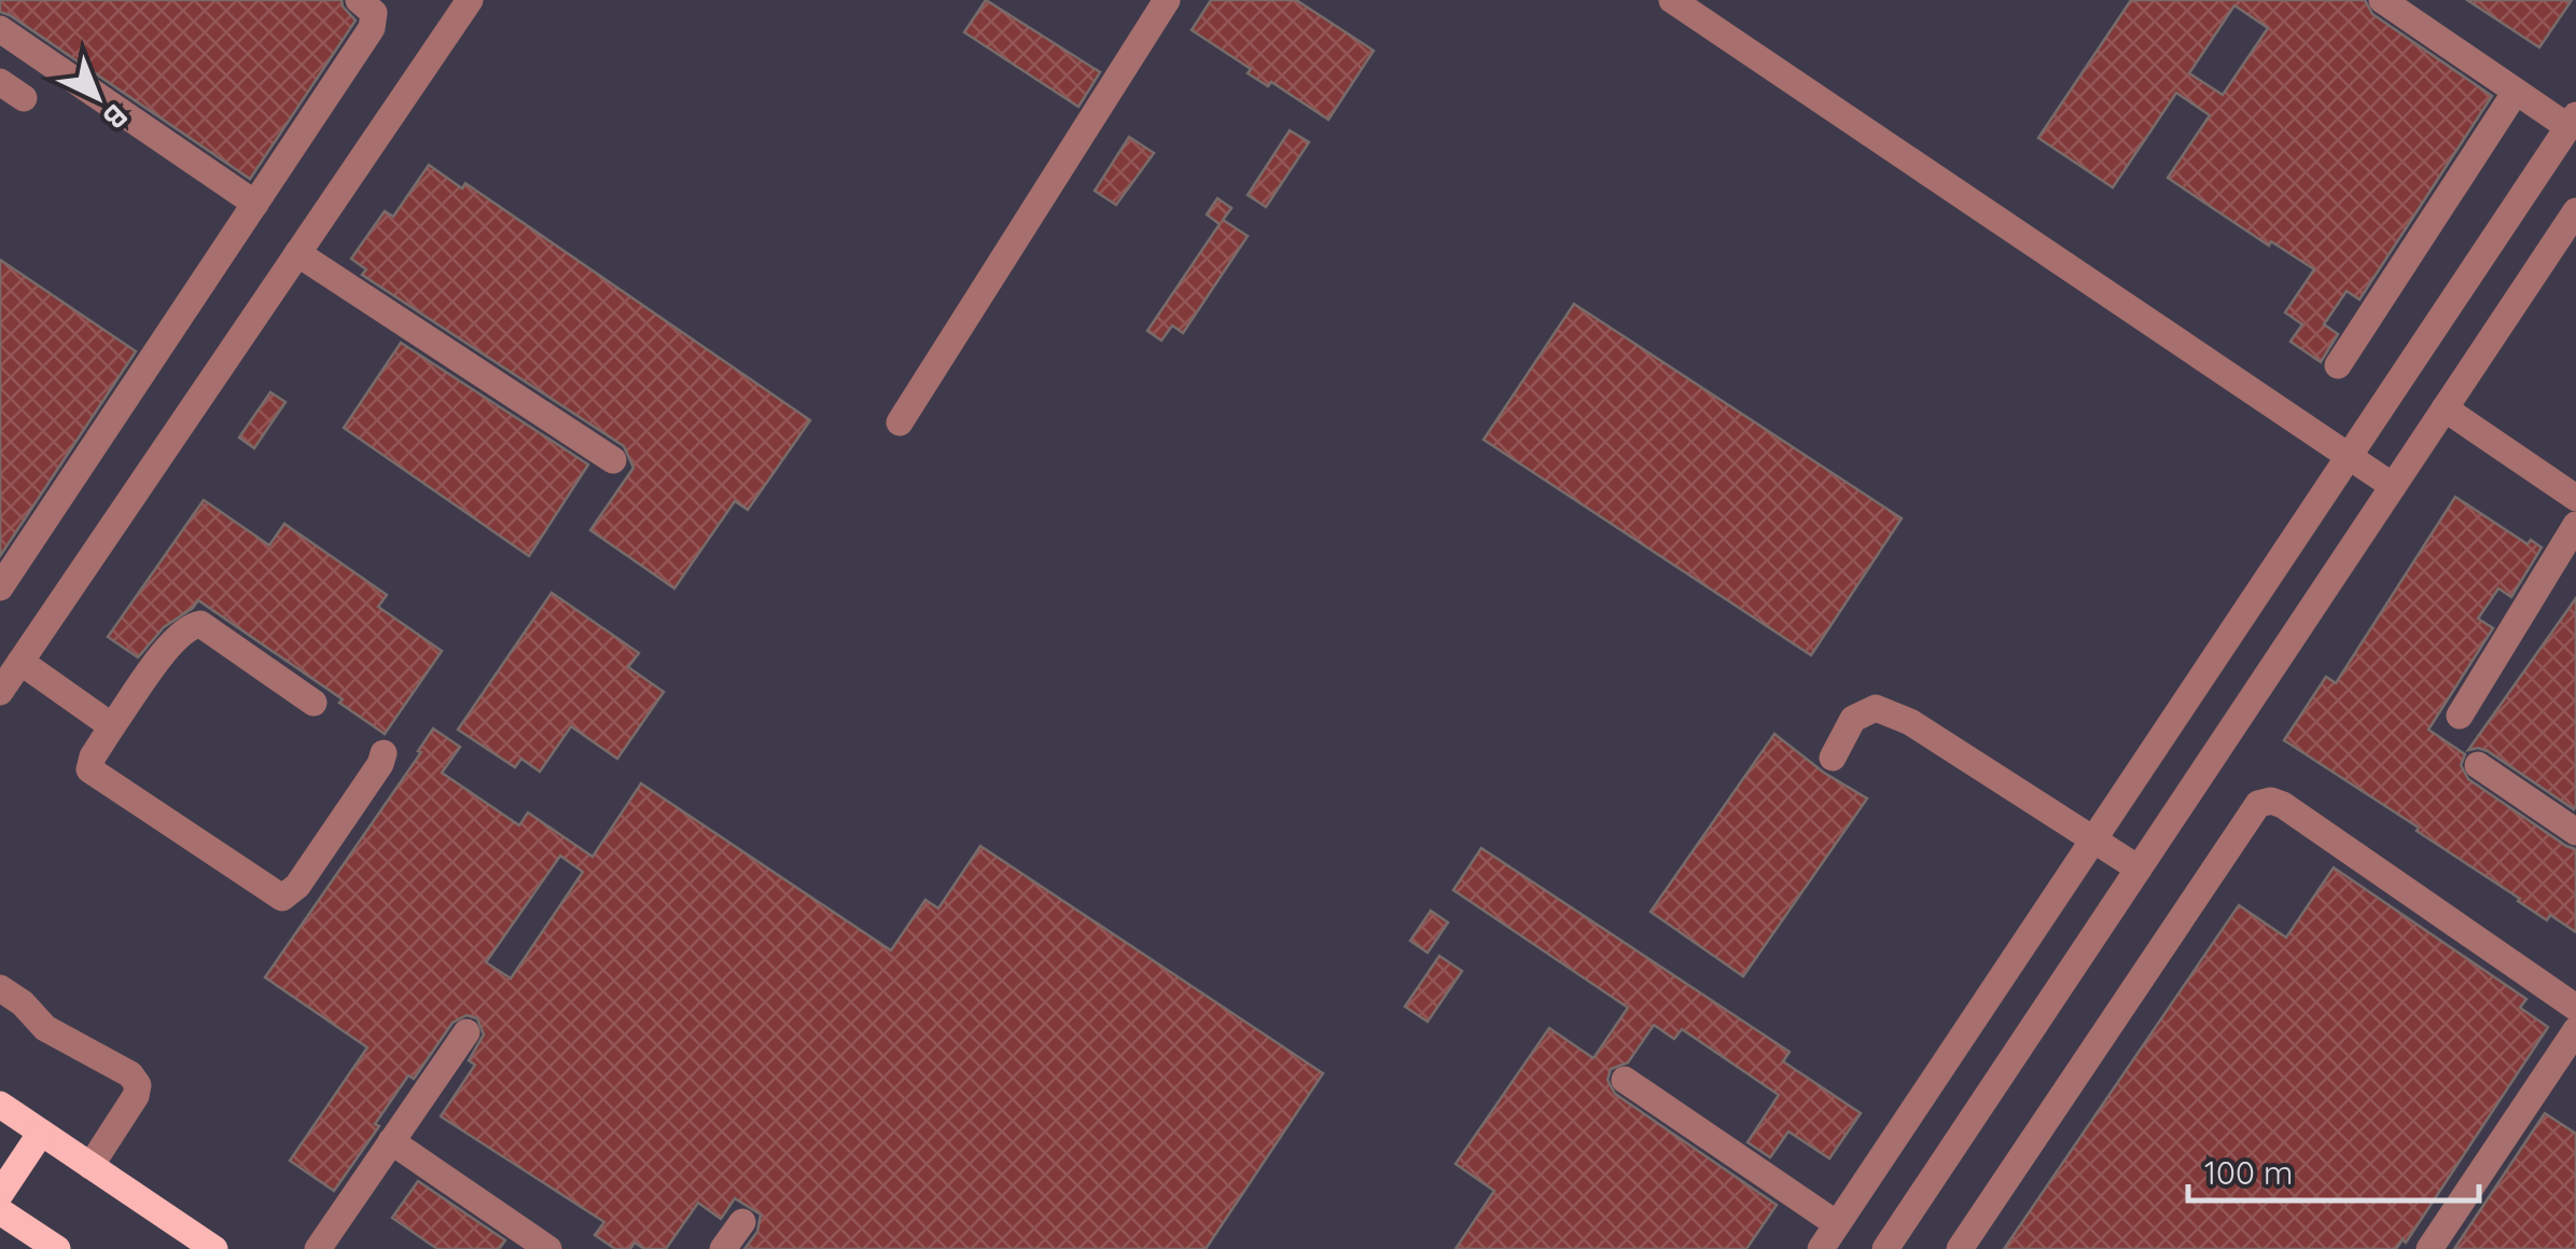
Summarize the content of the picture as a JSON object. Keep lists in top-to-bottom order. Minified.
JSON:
{"scale_bar":"100 m","north":"bottom right"}
